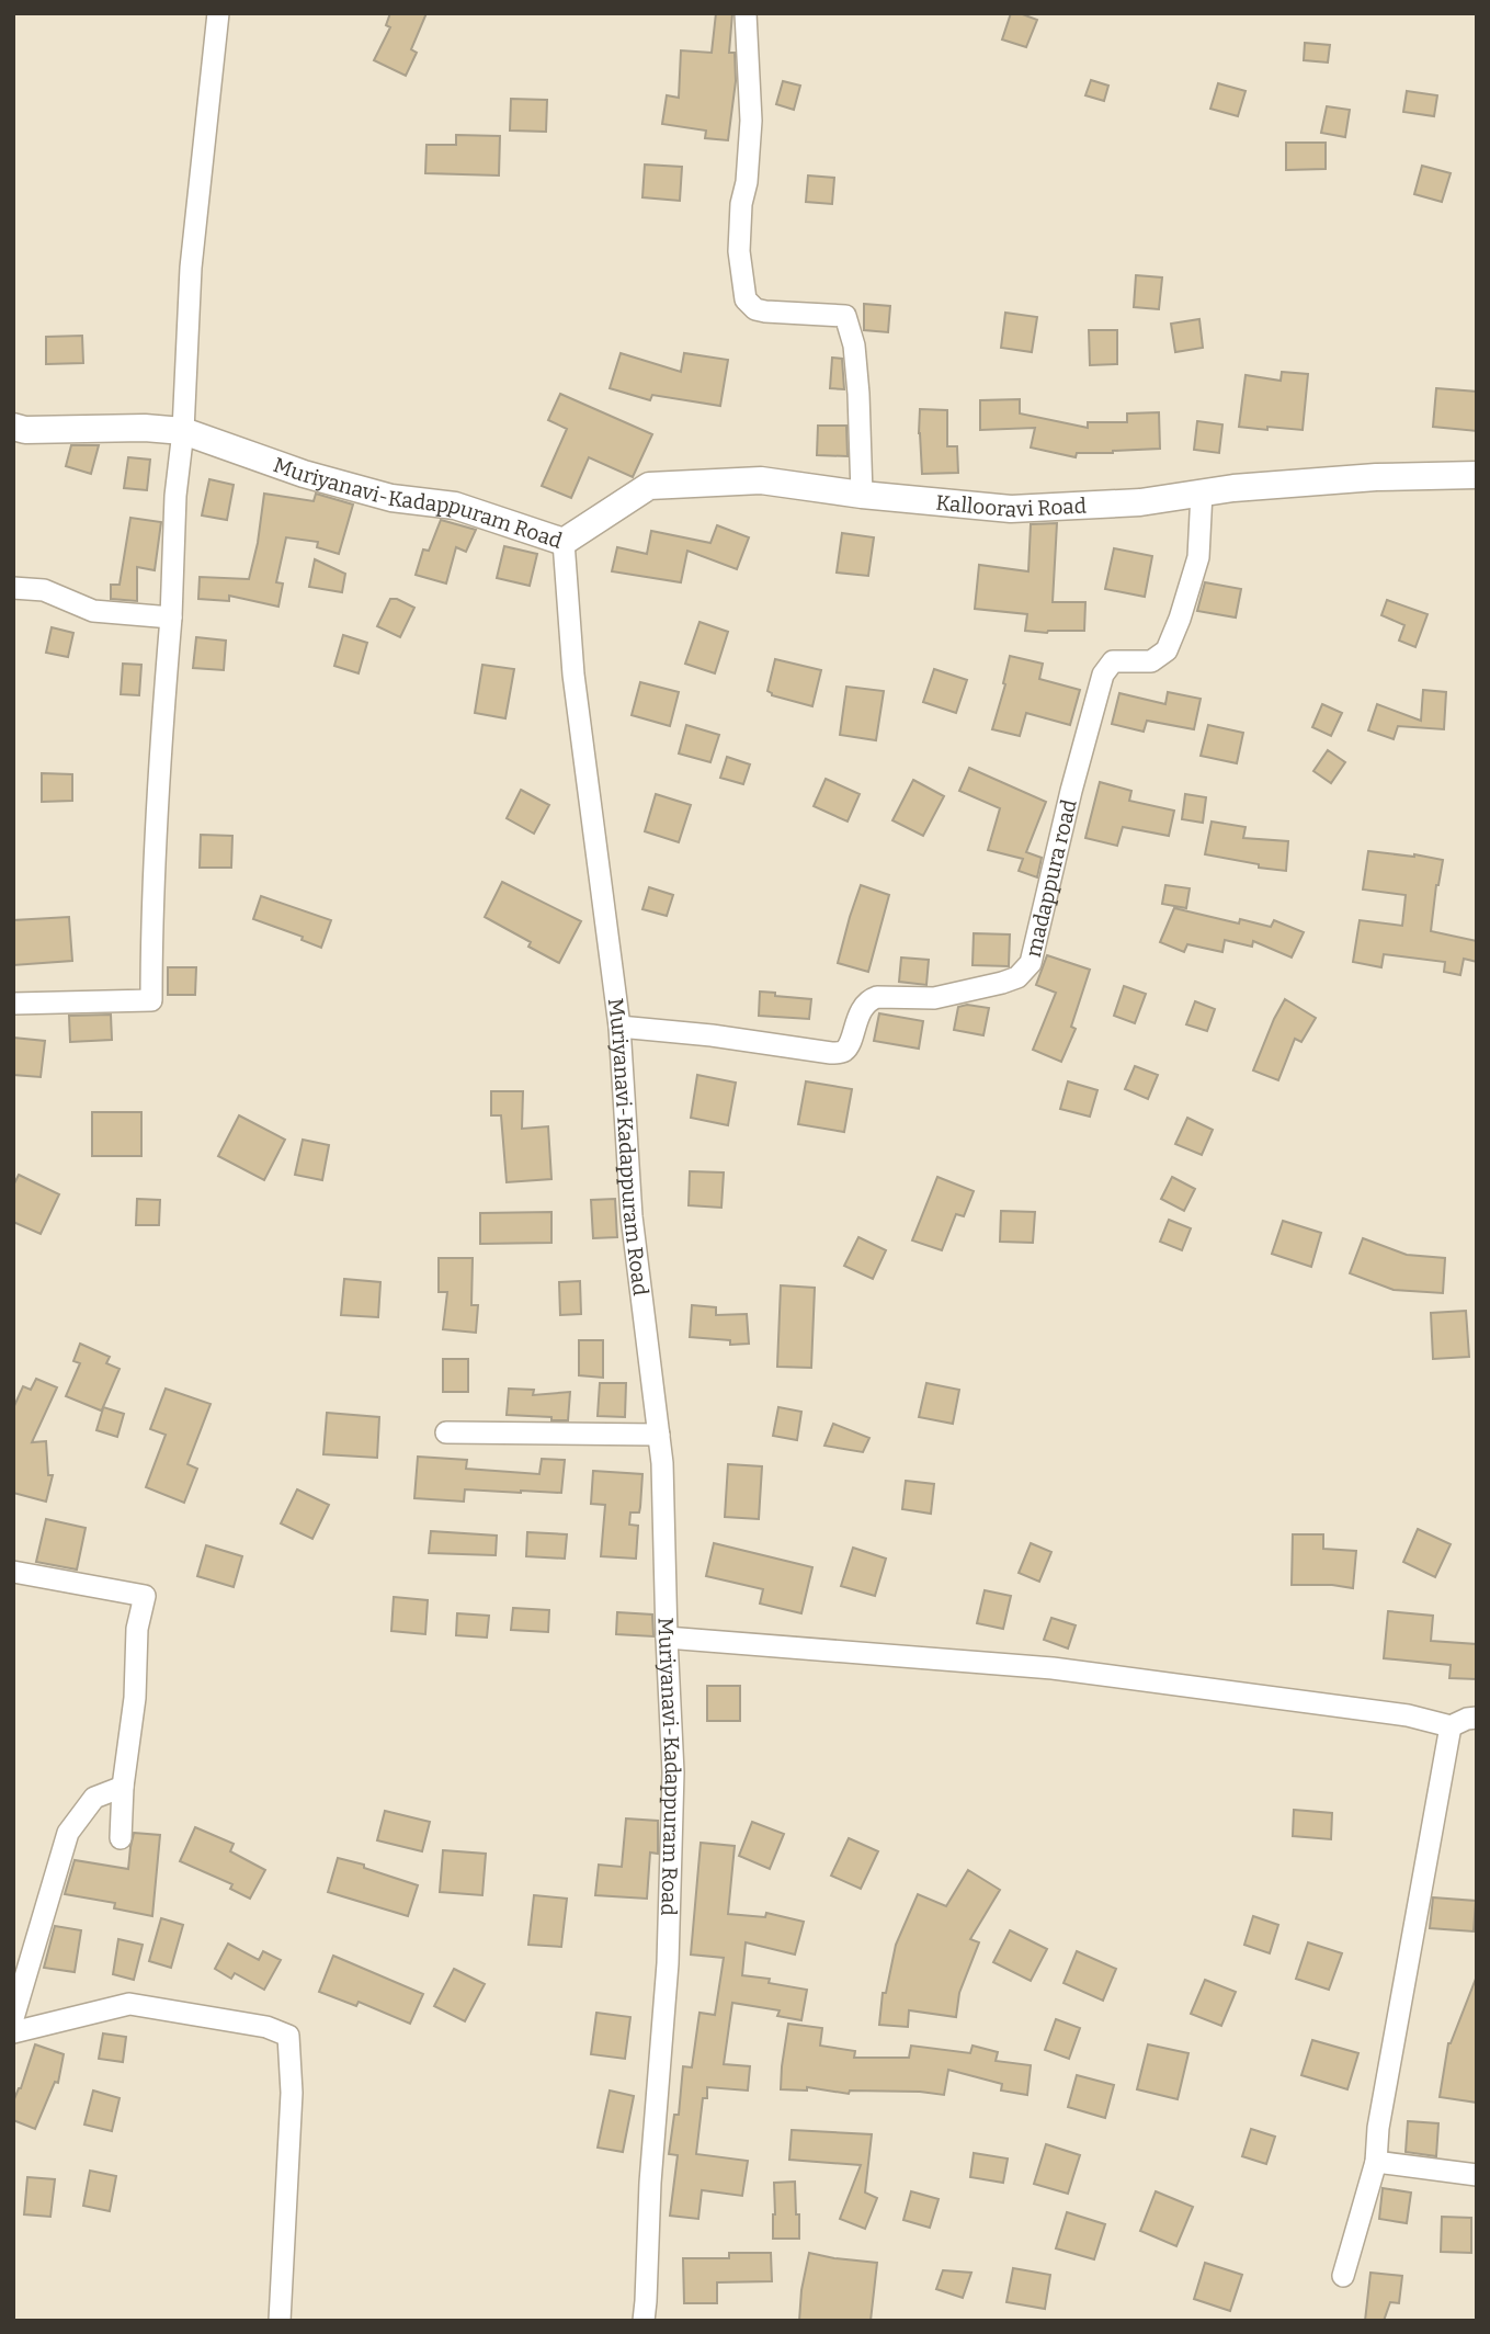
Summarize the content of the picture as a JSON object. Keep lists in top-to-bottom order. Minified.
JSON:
{"streets":{"main road":["Kallooravi Road","Muriyanavi-Kadappuram Road"],"street":["madappura road"]},"crossings":[["Kallooravi Road","Muriyanavi-Kadappuram Road"],["Kallooravi Road","madappura road"],["Muriyanavi-Kadappuram Road","madappura road"]]}
